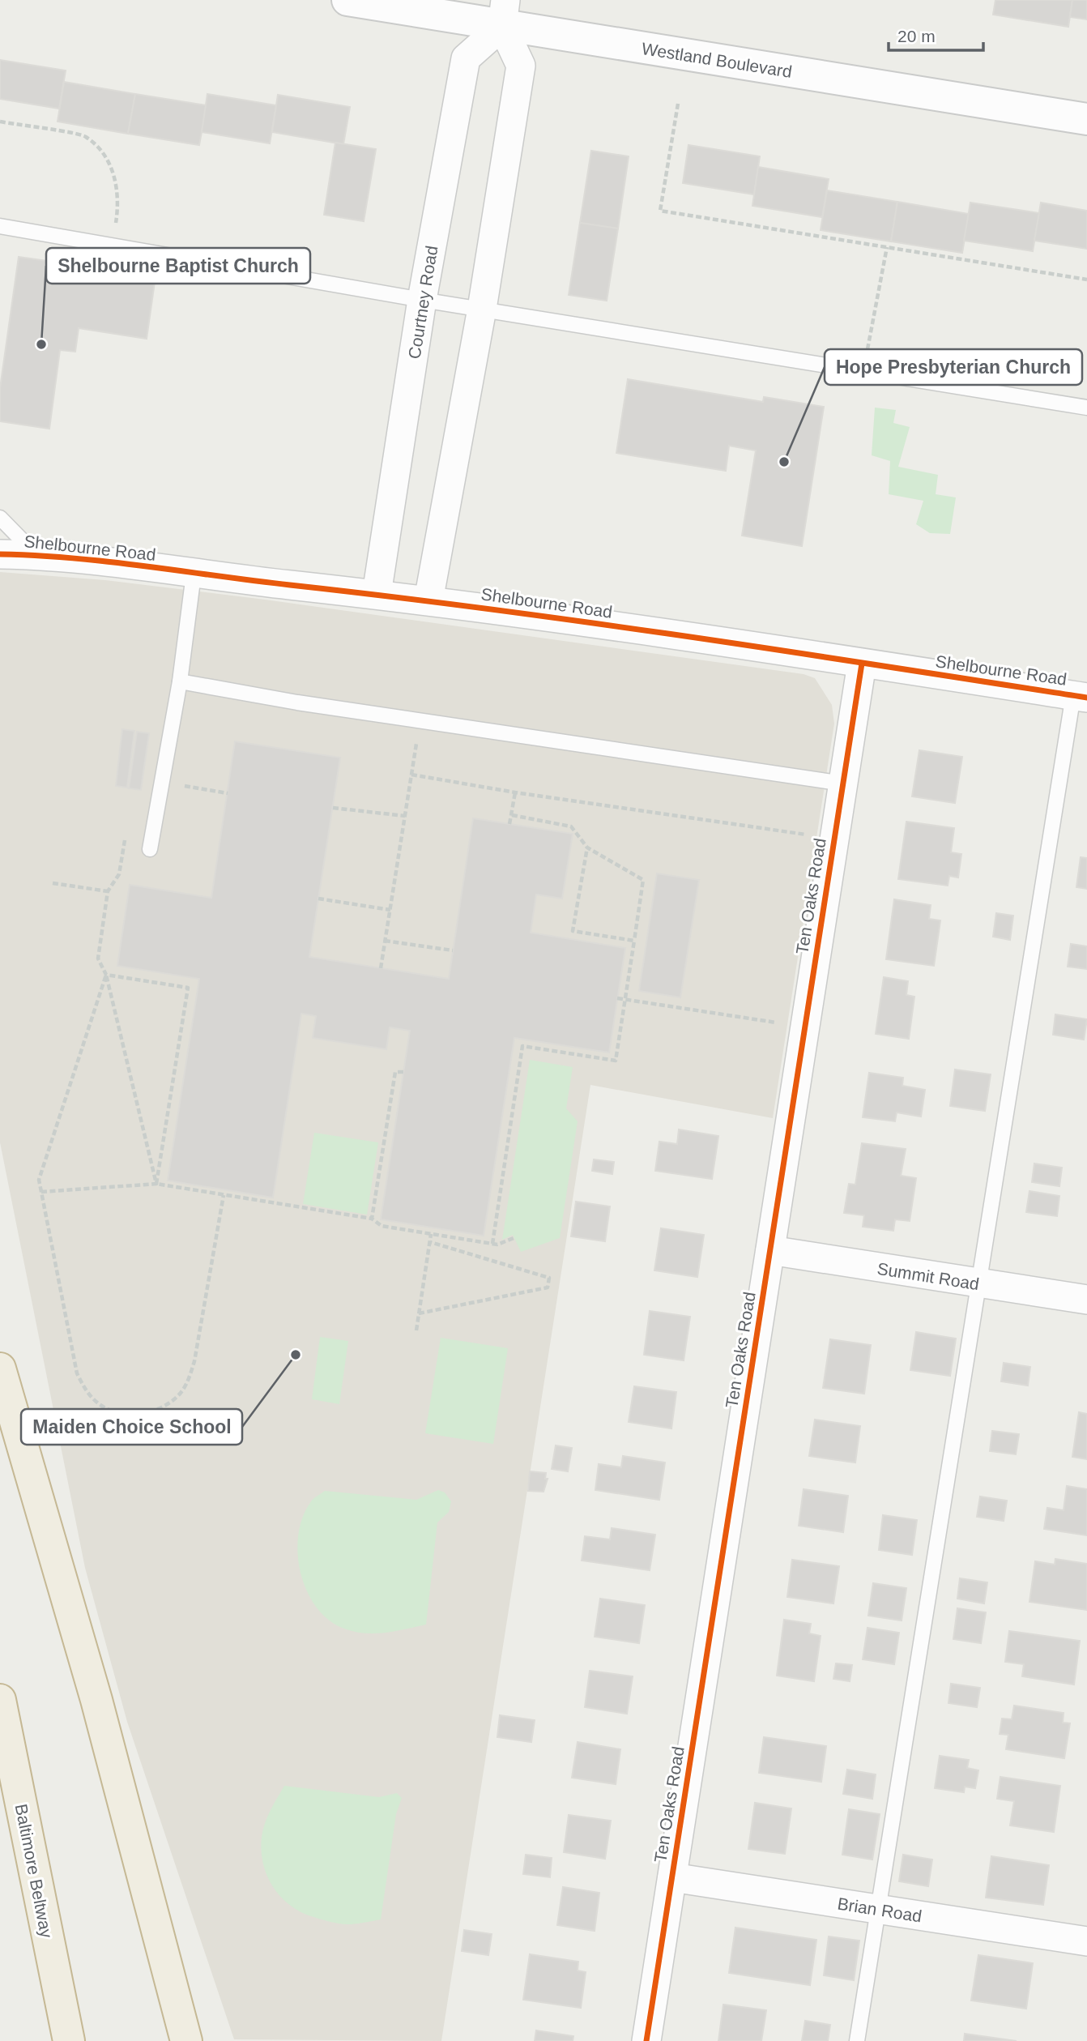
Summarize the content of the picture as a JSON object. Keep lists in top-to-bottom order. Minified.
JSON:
{"streets":{"highway":["Baltimore Beltway"],"street":["Westland Boulevard","Courtney Road","Shelbourne Road","Ten Oaks Road","Summit Road","Brian Road"]},"crossings":[["Westland Boulevard","Courtney Road"],["Courtney Road","Shelbourne Road"],["Shelbourne Road","Ten Oaks Road"],["Ten Oaks Road","Summit Road"],["Ten Oaks Road","Brian Road"]],"places":["Shelbourne Baptist Church","Hope Presbyterian Church","Maiden Choice School"],"scale_bar":"20 m"}
